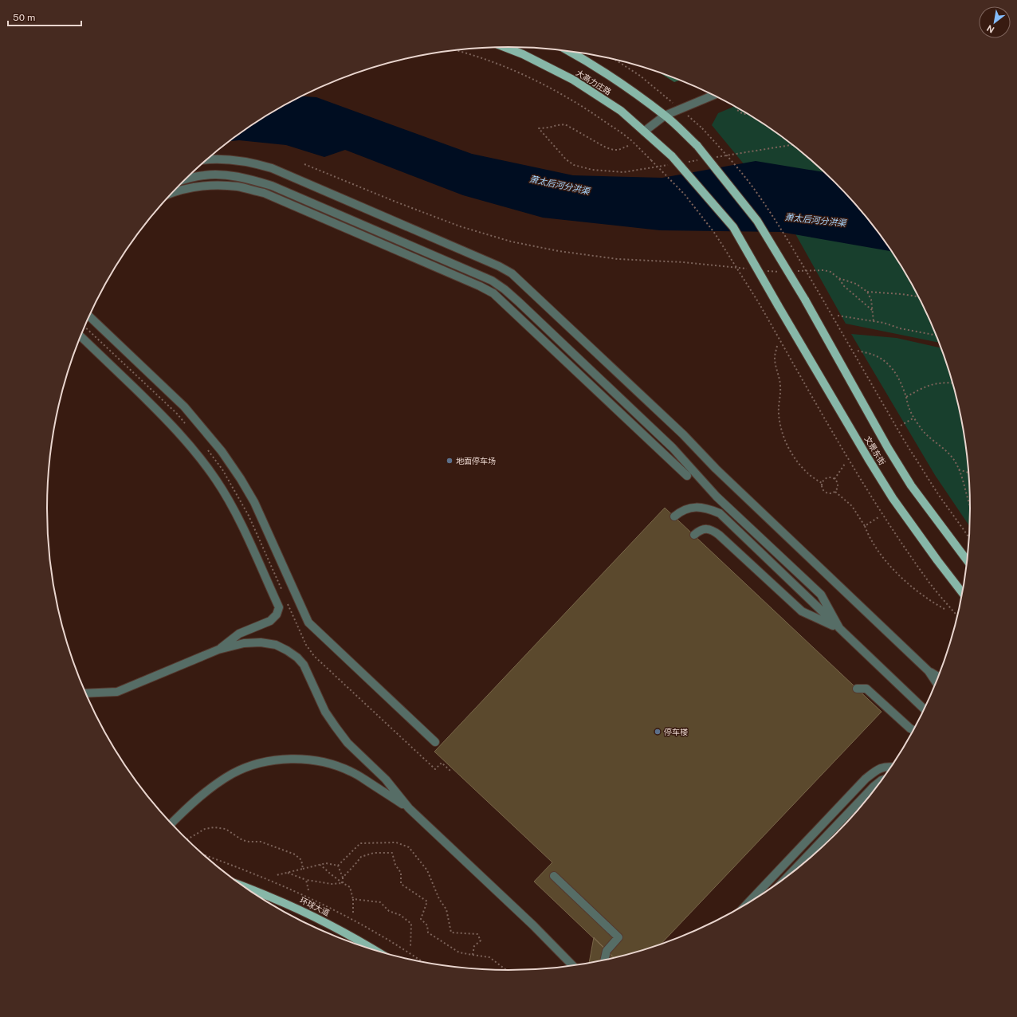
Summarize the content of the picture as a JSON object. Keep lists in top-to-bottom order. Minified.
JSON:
{"streets":{"main road":["大高力庄路","文景东街","环球大道"]},"crossings":[["大高力庄路","文景东街"]],"water":["萧太后河分洪渠"],"places":["地面停车场","停车楼"],"scale_bar":"50 m","north":"bottom left"}
